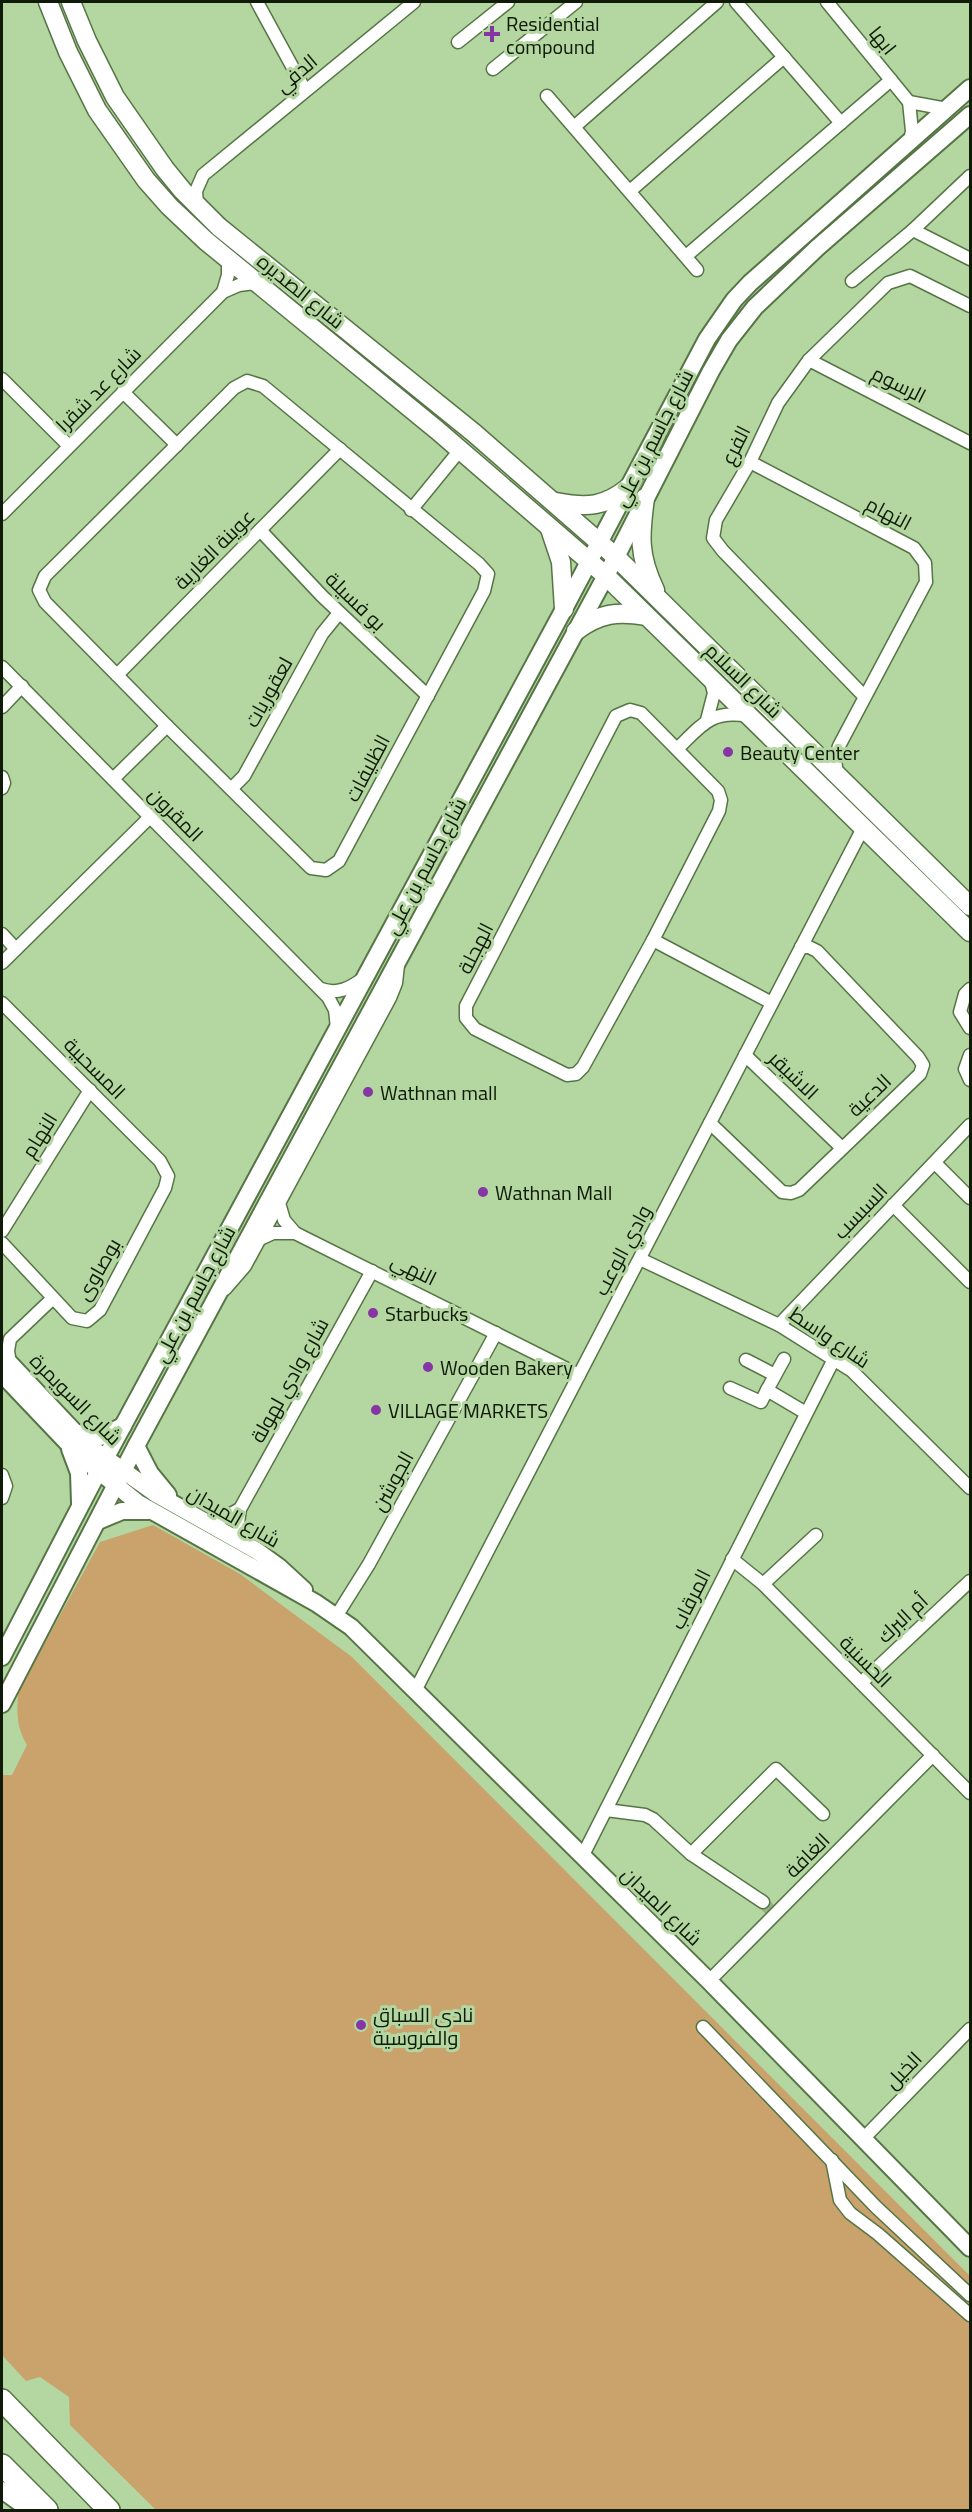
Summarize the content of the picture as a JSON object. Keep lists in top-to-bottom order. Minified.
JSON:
{"streets":{"main road":["شارع الصديره","شارع السلام"],"street":["ابها","الدفي","الرسوم","شارع عد شقرا","شارع جاسم بن علي","الفرع","النهام","عوينة الغارية","بو فسيلة","لعقوريات","الظليفات","المقرون","الهجلة","المسحبية","الاشيقر","الدعية","السبسب","وادي الوعب","بوصاوى","النهي","شارع واسط","شارع وادي لهولة","شارع السويمرة","الجوشن","شارع الميدان","المرقاب","أم البرك","الحسنية","الغافة","الخيل"]},"crossings":[["شارع الصديره","شارع عد شقرا"],["شارع الصديره","شارع جاسم بن علي"],["شارع الصديره","شارع السلام"],["الرسوم","الفرع"],["شارع جاسم بن علي","شارع السلام"],["شارع جاسم بن علي","المقرون"],["شارع جاسم بن علي","شارع السويمرة"],["شارع جاسم بن علي","شارع الميدان"],["الفرع","النهام"],["النهام","شارع السلام"],["النهام","المسحبية"],["عوينة الغارية","بو فسيلة"],["عوينة الغارية","الظليفات"],["بو فسيلة","لعقوريات"],["بو فسيلة","الظليفات"],["شارع السلام","وادي الوعب"],["لعقوريات","الظليفات"],["المسحبية","بوصاوى"],["الاشيقر","الدعية"],["الاشيقر","وادي الوعب"],["الدعية","وادي الوعب"],["السبسب","شارع واسط"],["وادي الوعب","النهي"],["وادي الوعب","شارع واسط"],["وادي الوعب","شارع الميدان"],["النهي","شارع وادي لهولة"],["النهي","الجوشن"],["شارع واسط","المرقاب"],["شارع السويمرة","شارع الميدان"],["الجوشن","شارع الميدان"],["شارع الميدان","المرقاب"],["شارع الميدان","الغافة"],["شارع الميدان","الخيل"],["المرقاب","الحسنية"],["أم البرك","الحسنية"],["الحسنية","الغافة"]],"places":{"health":["Residential compound"],"other":["Beauty Center","Wathnan mall","Wathnan Mall","Starbucks","Wooden Bakery","VILLAGE MARKETS","نادي السباق والفروسية"]}}
